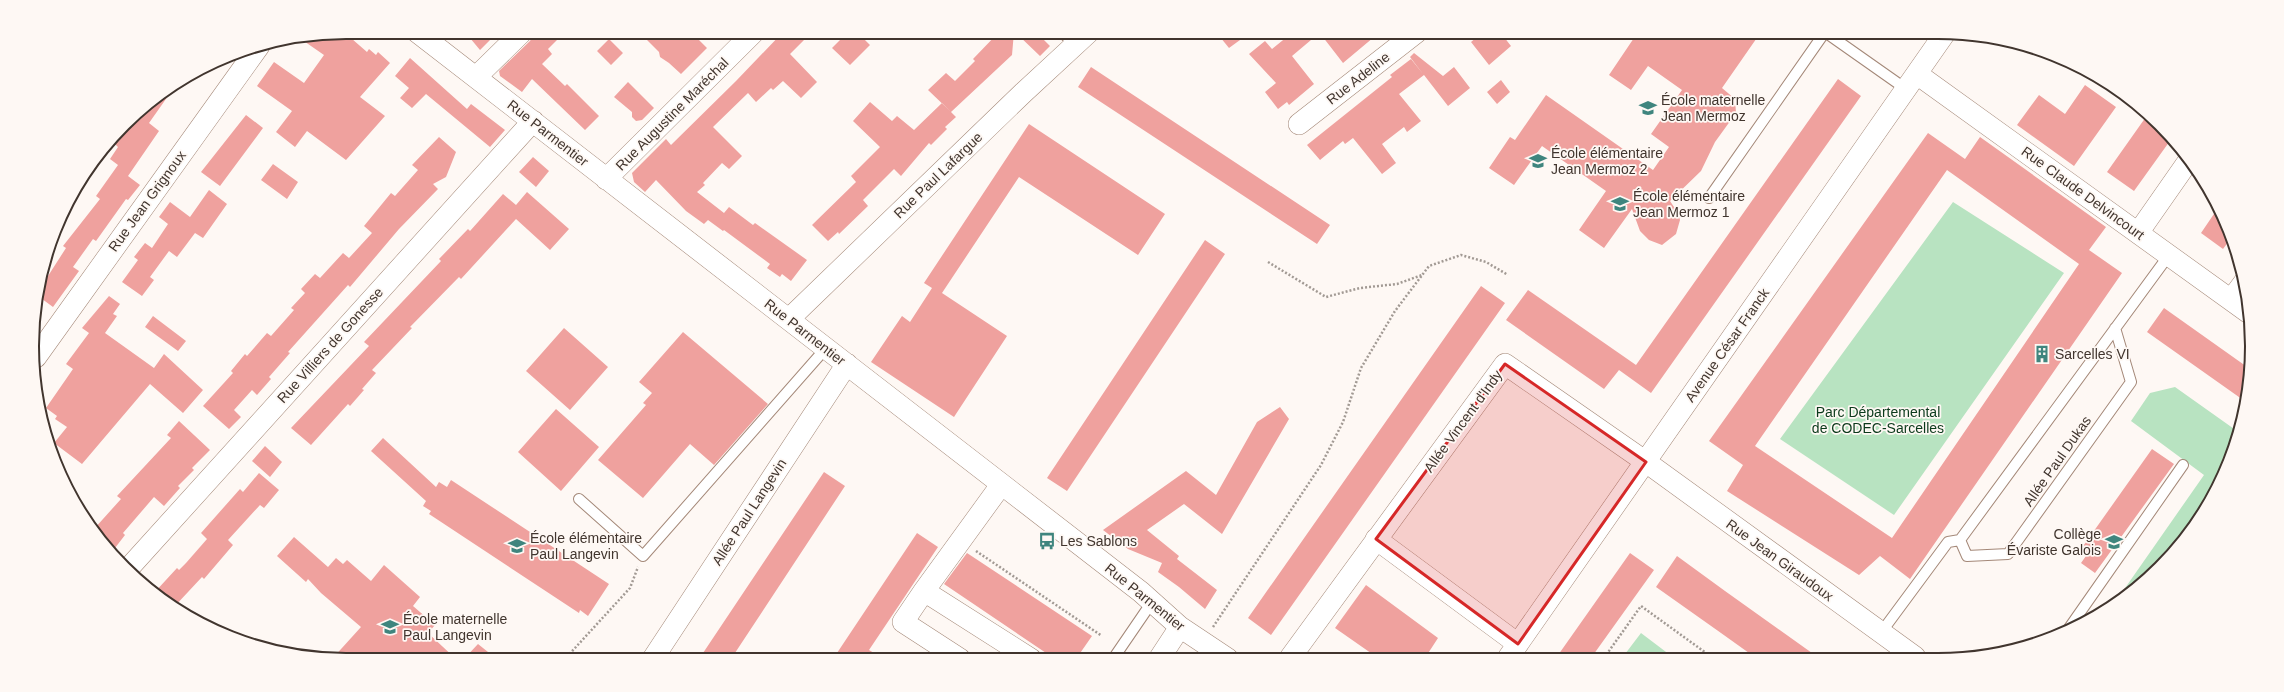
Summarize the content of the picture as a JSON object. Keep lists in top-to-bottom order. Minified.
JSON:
{"streets":{"street":["Rue Adeline","Rue Augustine Maréchal","Rue Parmentier","Rue Paul Lafargue","Rue Claude Delvincourt","Rue Jean Grignoux","Rue Villiers de Gonesse","Avenue César Franck","Allée Vincent d'Indy","Allée Paul Langevin","Rue Jean Giraudoux"],"lane":["Allée Paul Dukas"]},"crossings":[["Rue Augustine Maréchal","Rue Parmentier"],["Rue Parmentier","Rue Paul Lafargue"],["Rue Parmentier","Rue Villiers de Gonesse"],["Rue Parmentier","Allée Paul Langevin"],["Rue Claude Delvincourt","Avenue César Franck"],["Avenue César Franck","Allée Vincent d'Indy"],["Avenue César Franck","Rue Jean Giraudoux"],["Allée Vincent d'Indy","Rue Jean Giraudoux"]],"parks":["Parc Départemental de CODEC-Sarcelles"],"places":{"school or university":["École maternelle Jean Mermoz","École élémentaire Jean Mermoz 2","École élémentaire Jean Mermoz 1","Collège Évariste Galois","École élémentaire Paul Langevin","École maternelle Paul Langevin"],"building":["Sarcelles VI"],"bus stop":["Les Sablons"]}}
